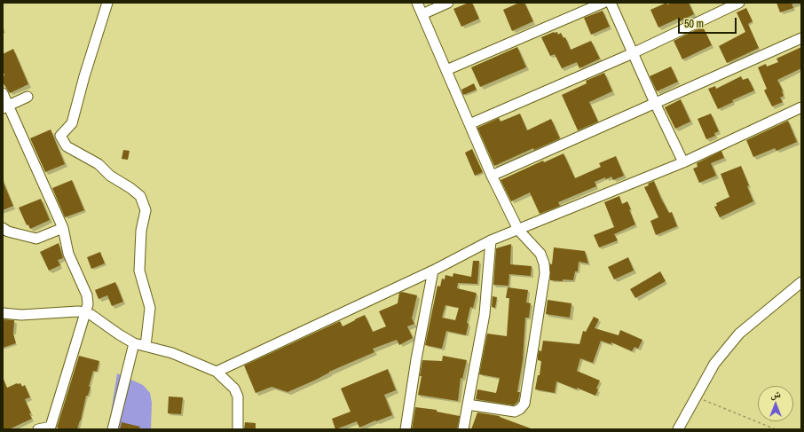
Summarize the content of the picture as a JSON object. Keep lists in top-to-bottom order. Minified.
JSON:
{"scale_bar":"50 m","north":"top"}
